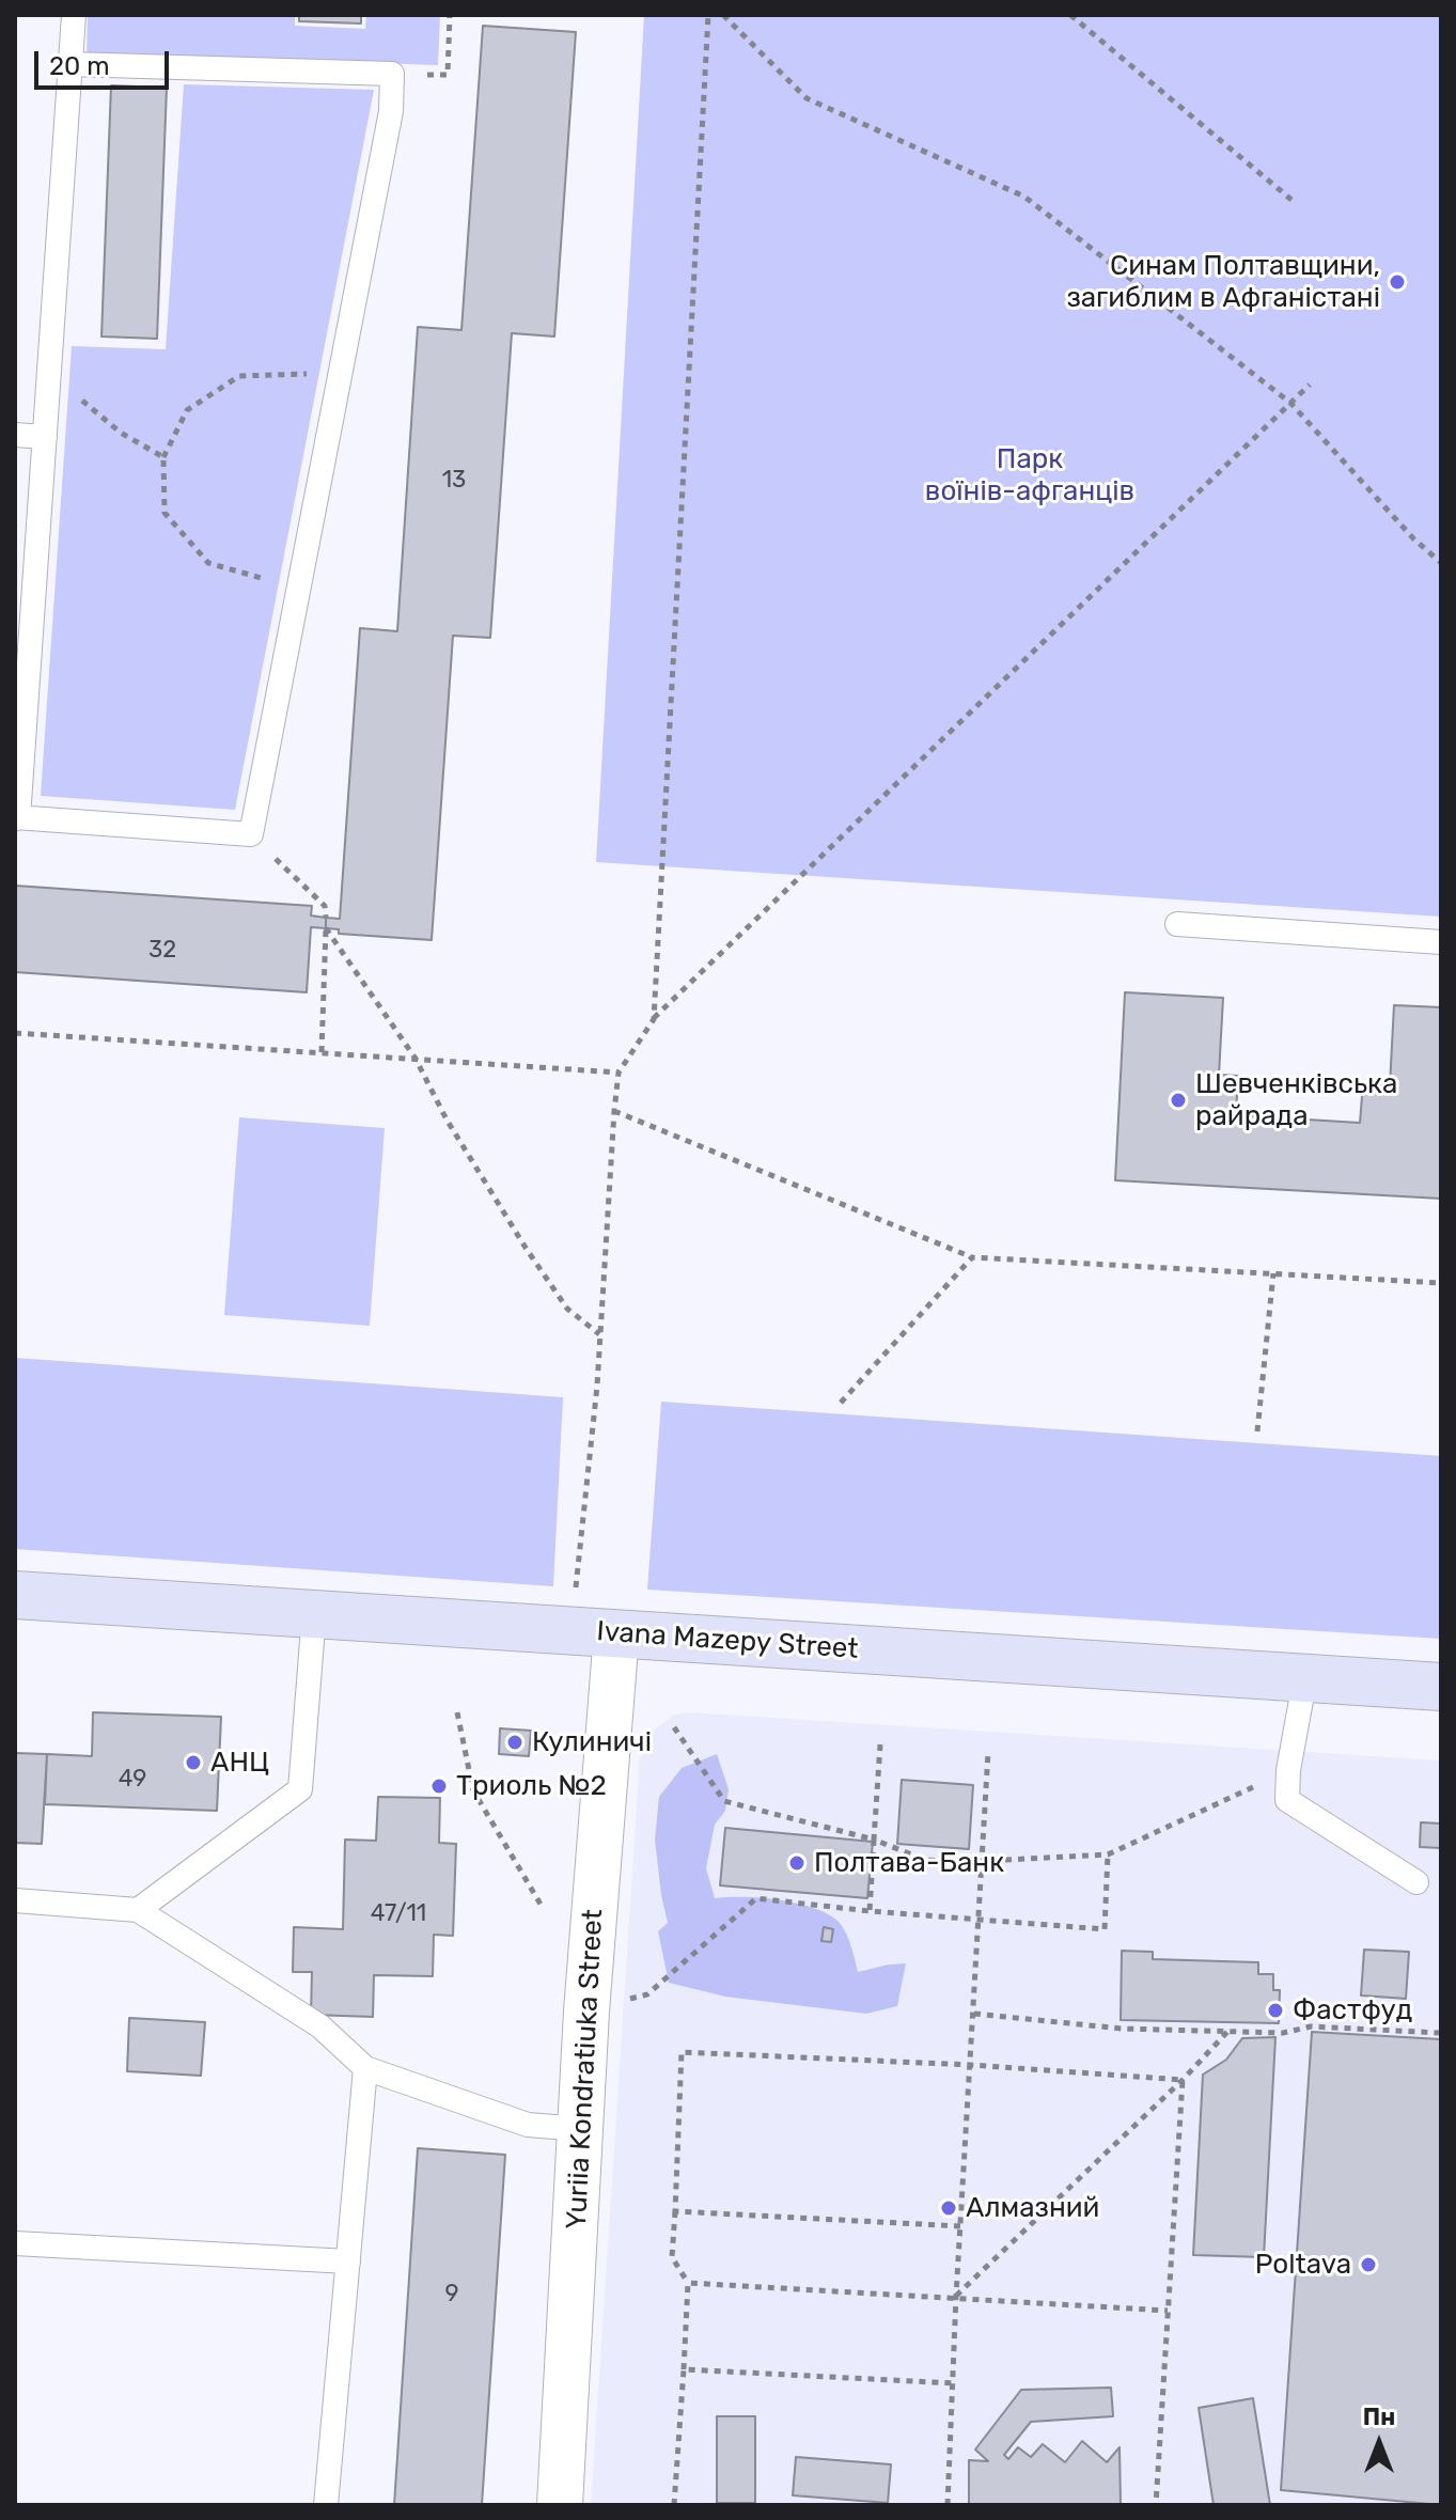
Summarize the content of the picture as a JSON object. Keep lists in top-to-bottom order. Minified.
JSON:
{"streets":{"main road":["Ivana Mazepy Street"],"street":["Yuriia Kondratiuka Street"]},"crossings":[["Ivana Mazepy Street","Yuriia Kondratiuka Street"]],"parks":["Парк воїнів-афганців"],"places":["Синам Полтавщини, загиблим в Афганістані","Шевченківська райрада","Кулиничі","АНЦ","Триоль №2","Полтава-Банк","Фастфуд","Алмазний","Poltava"],"house_numbers":["13","32","49","47/11","9"],"scale_bar":"20 m","north":"top"}
